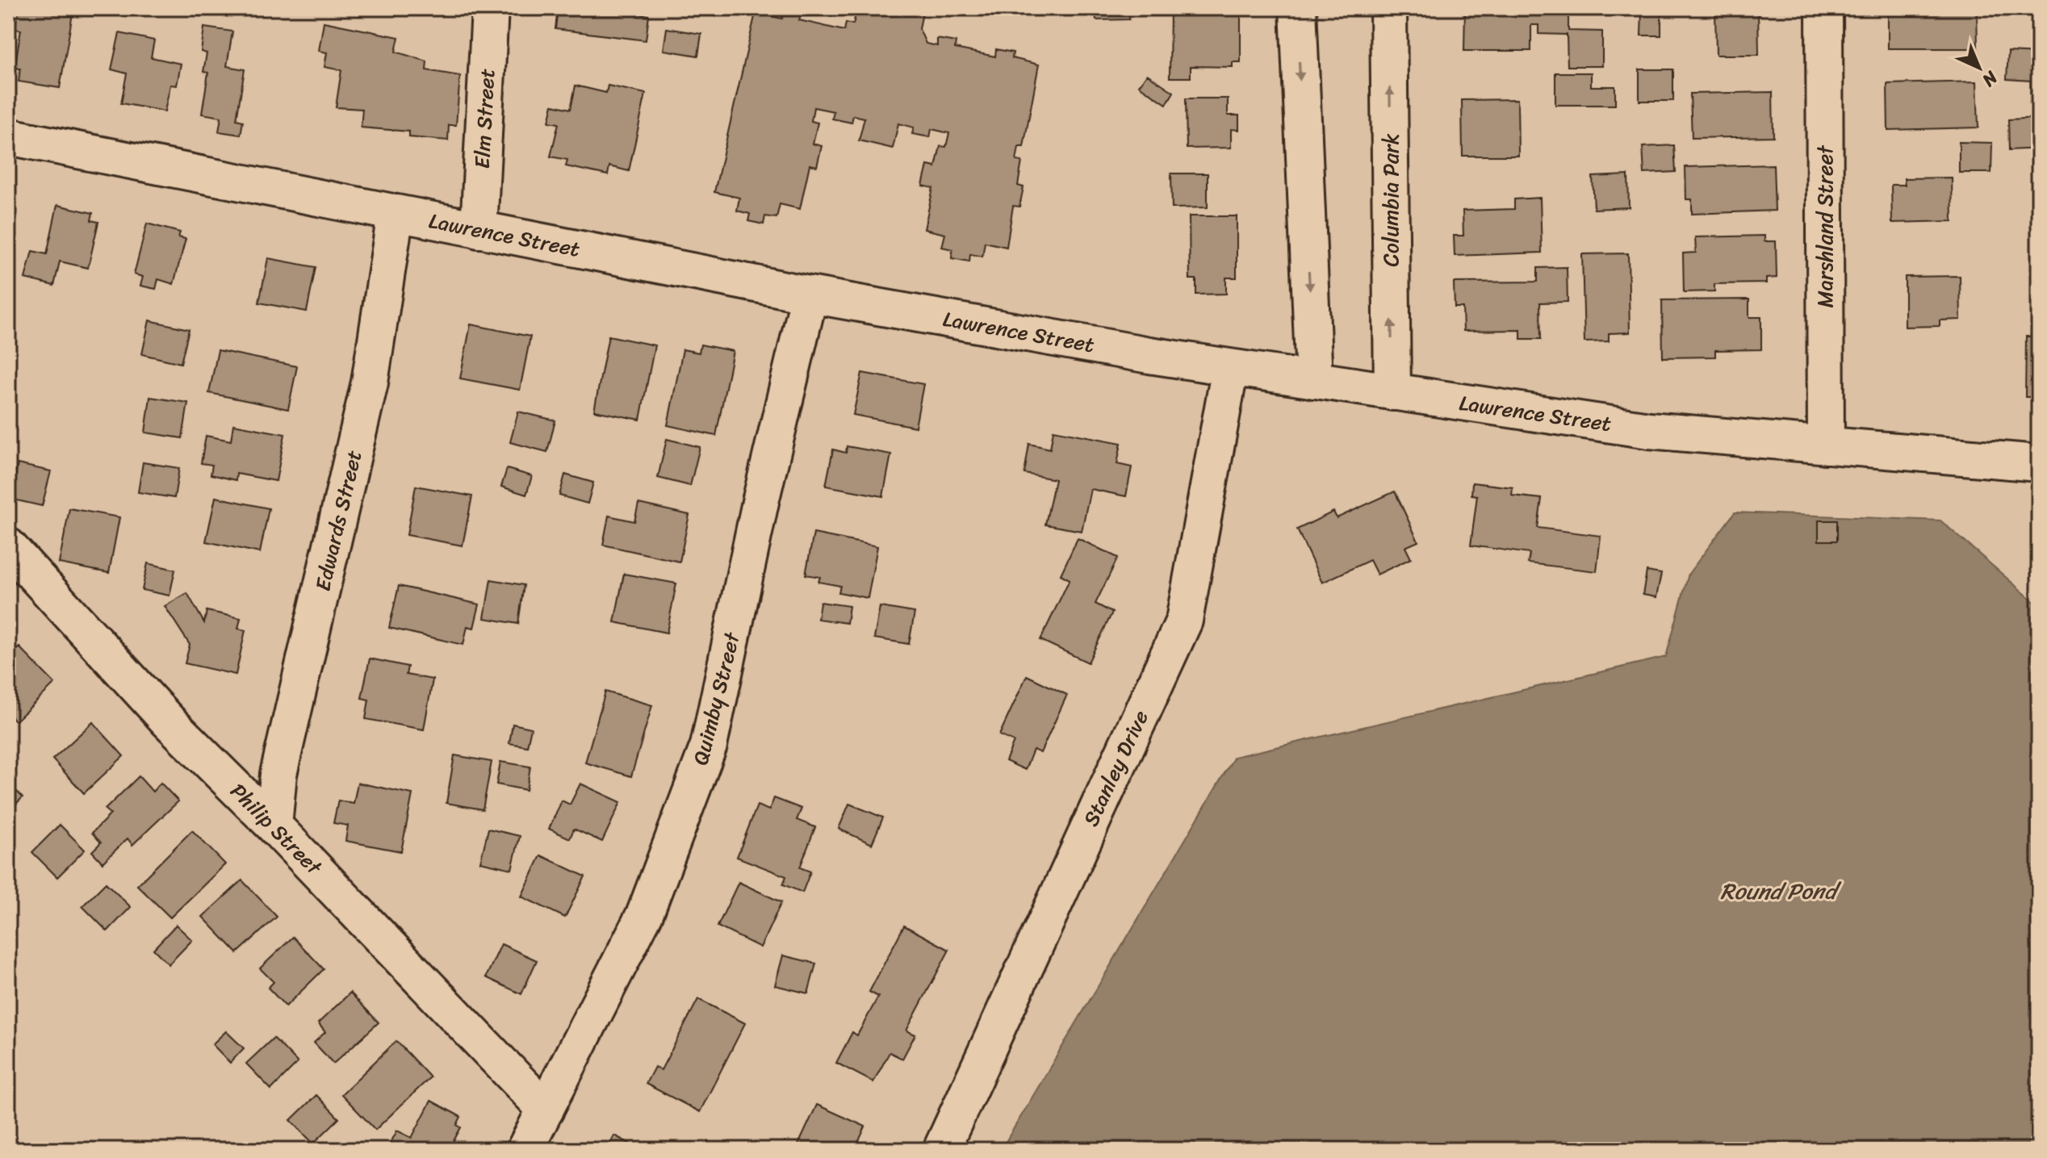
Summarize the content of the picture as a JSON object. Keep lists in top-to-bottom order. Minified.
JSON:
{"streets":{"street":["Elm Street","Columbia Park","Marshland Street","Lawrence Street","Edwards Street","Quimby Street","Stanley Drive","Philip Street"]},"crossings":[["Elm Street","Lawrence Street"],["Columbia Park","Lawrence Street"],["Marshland Street","Lawrence Street"],["Lawrence Street","Edwards Street"],["Lawrence Street","Quimby Street"],["Lawrence Street","Stanley Drive"],["Edwards Street","Philip Street"],["Quimby Street","Philip Street"]],"water":["Round Pond"],"north":"bottom right"}
